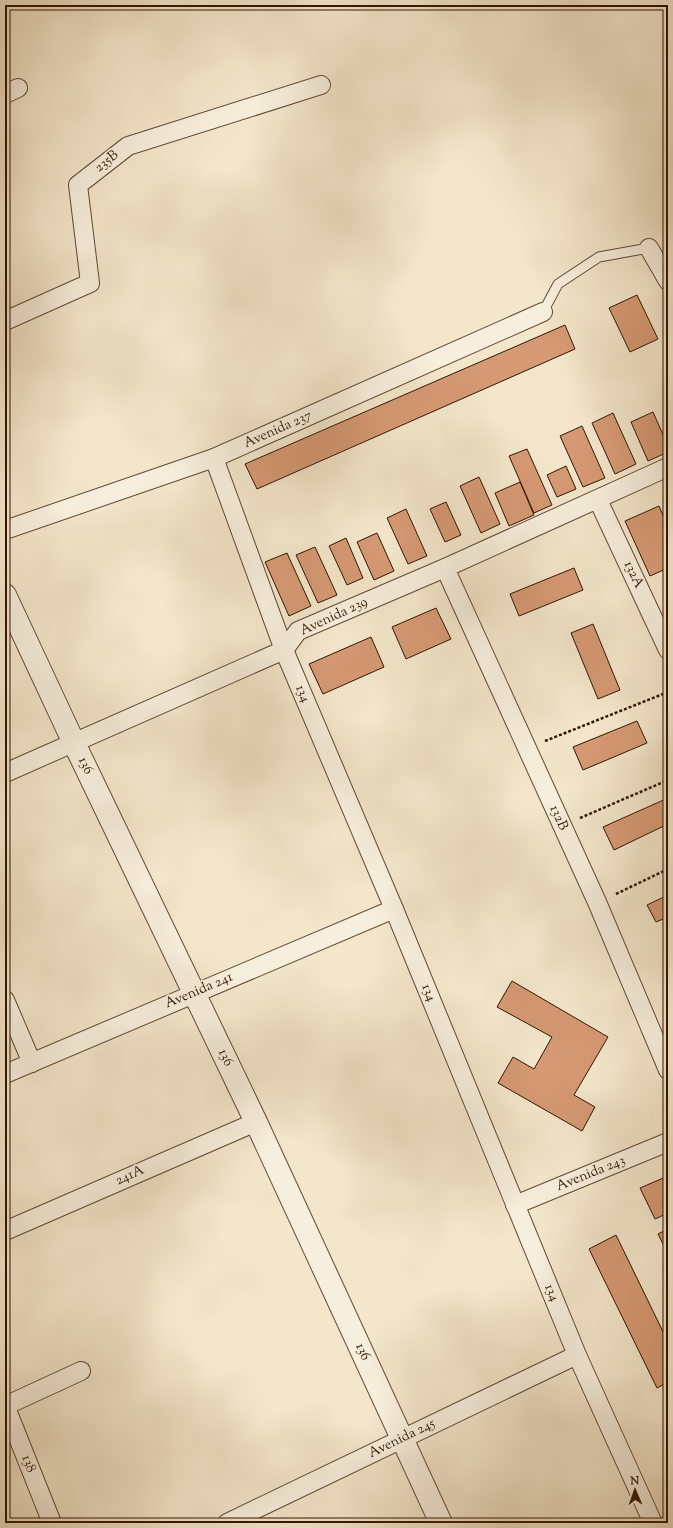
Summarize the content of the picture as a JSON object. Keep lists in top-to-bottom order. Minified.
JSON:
{"streets":{"street":["235B","Avenida 237","132A","Avenida 239","134","136","132B","Avenida 241","Avenida 243","241A","Avenida 245","138"]},"crossings":[["Avenida 237","134"],["132A","Avenida 239"],["Avenida 239","134"],["Avenida 239","136"],["Avenida 239","132B"],["134","Avenida 241"],["134","Avenida 243"],["134","Avenida 245"],["136","Avenida 241"],["136","241A"],["136","Avenida 245"]],"north":"top"}
